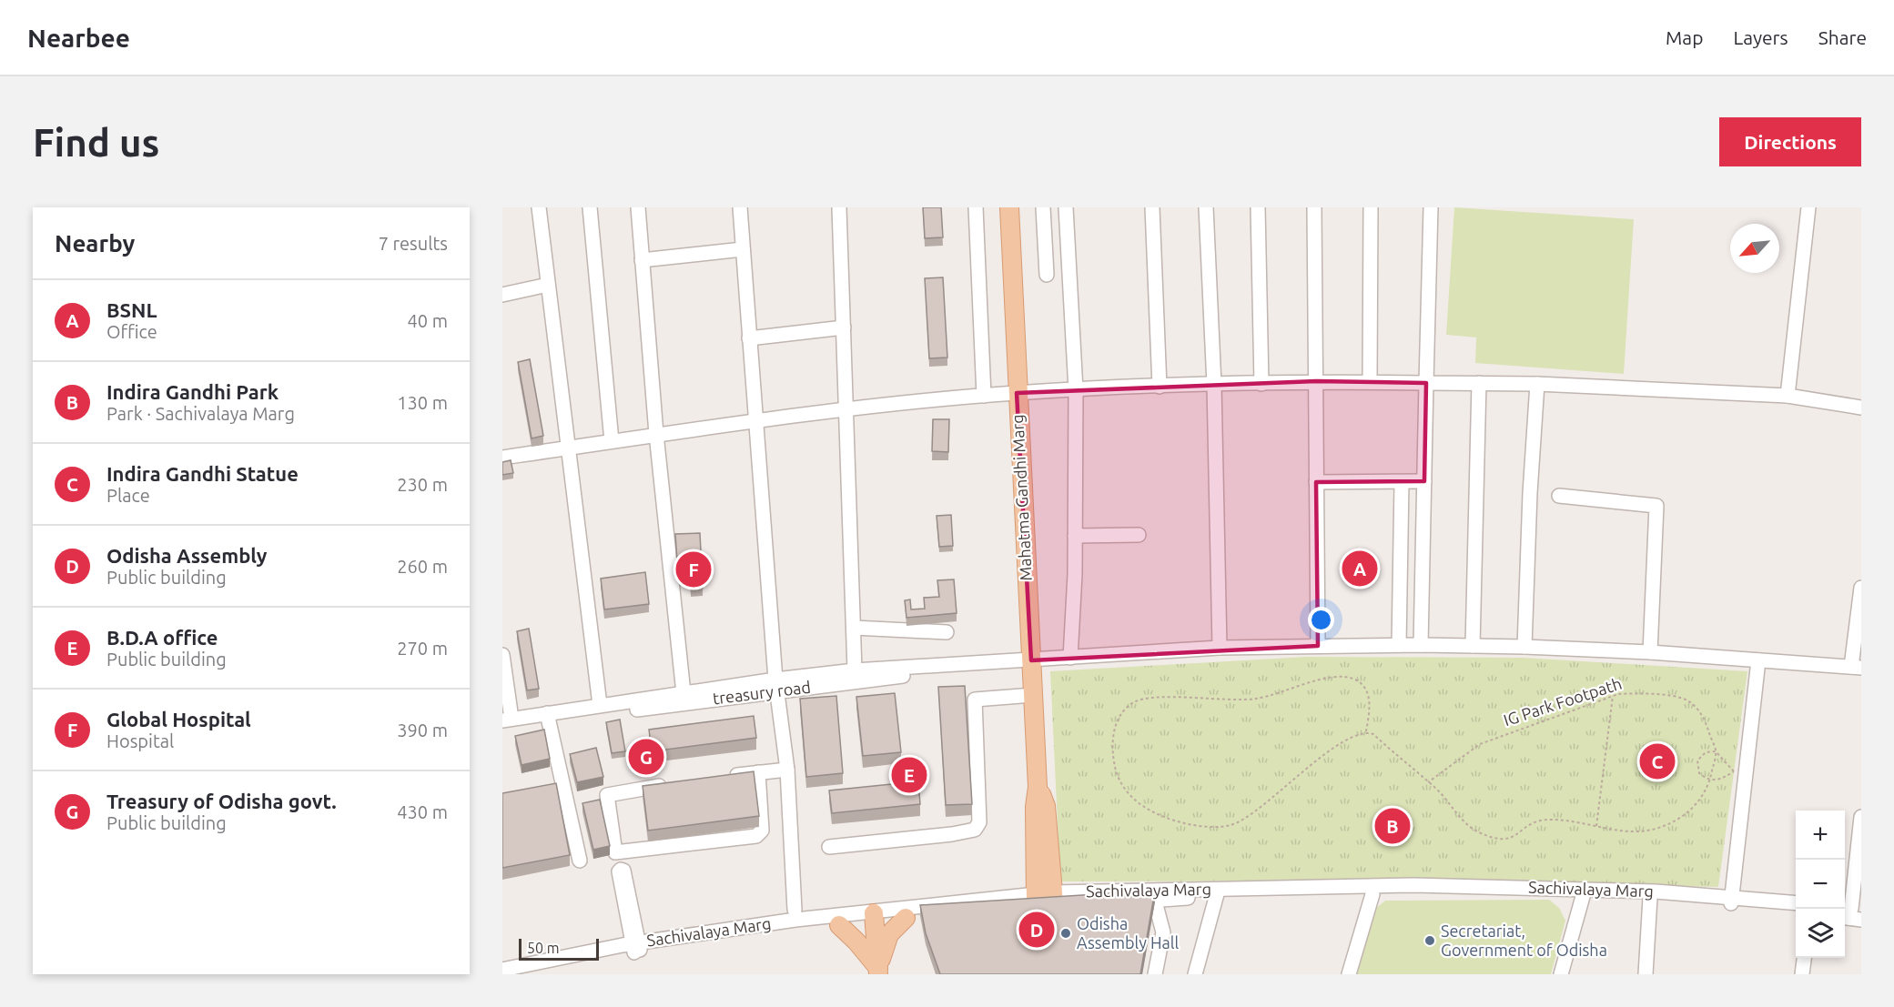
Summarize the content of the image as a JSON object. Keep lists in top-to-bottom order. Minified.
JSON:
{"streets":{"main road":["Mahatma Gandhi Marg"],"street":["treasury road","Sachivalaya Marg"],"path":["IG Park Footpath"]},"crossings":[["Mahatma Gandhi Marg","treasury road"],["Mahatma Gandhi Marg","Sachivalaya Marg"]],"places":["Odisha Assembly Hall","Secretariat, Government of Odisha"],"scale_bar":"50 m","north":"bottom left","page":{"header":"Nearbee","nav":["Map","Layers","Share"],"buttons":"Directions","title":"Find us","heading":["Nearby","7 results"],"list":[{"mark":"A","name":"BSNL","note":"Office","value":"40 m"},{"mark":"B","name":"Indira Gandhi Park","note":"Park · Sachivalaya Marg","value":"130 m"},{"mark":"C","name":"Indira Gandhi Statue","note":"Place","value":"230 m"},{"mark":"D","name":"Odisha Assembly","note":"Public building","value":"260 m"},{"mark":"E","name":"B.D.A office","note":"Public building","value":"270 m"},{"mark":"F","name":"Global Hospital","note":"Hospital","value":"390 m"},{"mark":"G","name":"Treasury of Odisha govt.","note":"Public building","value":"430 m"}],"pins":["A","F","G","C","E","B","D"],"map_buttons":["+","−"],"scale":"50 m"}}
